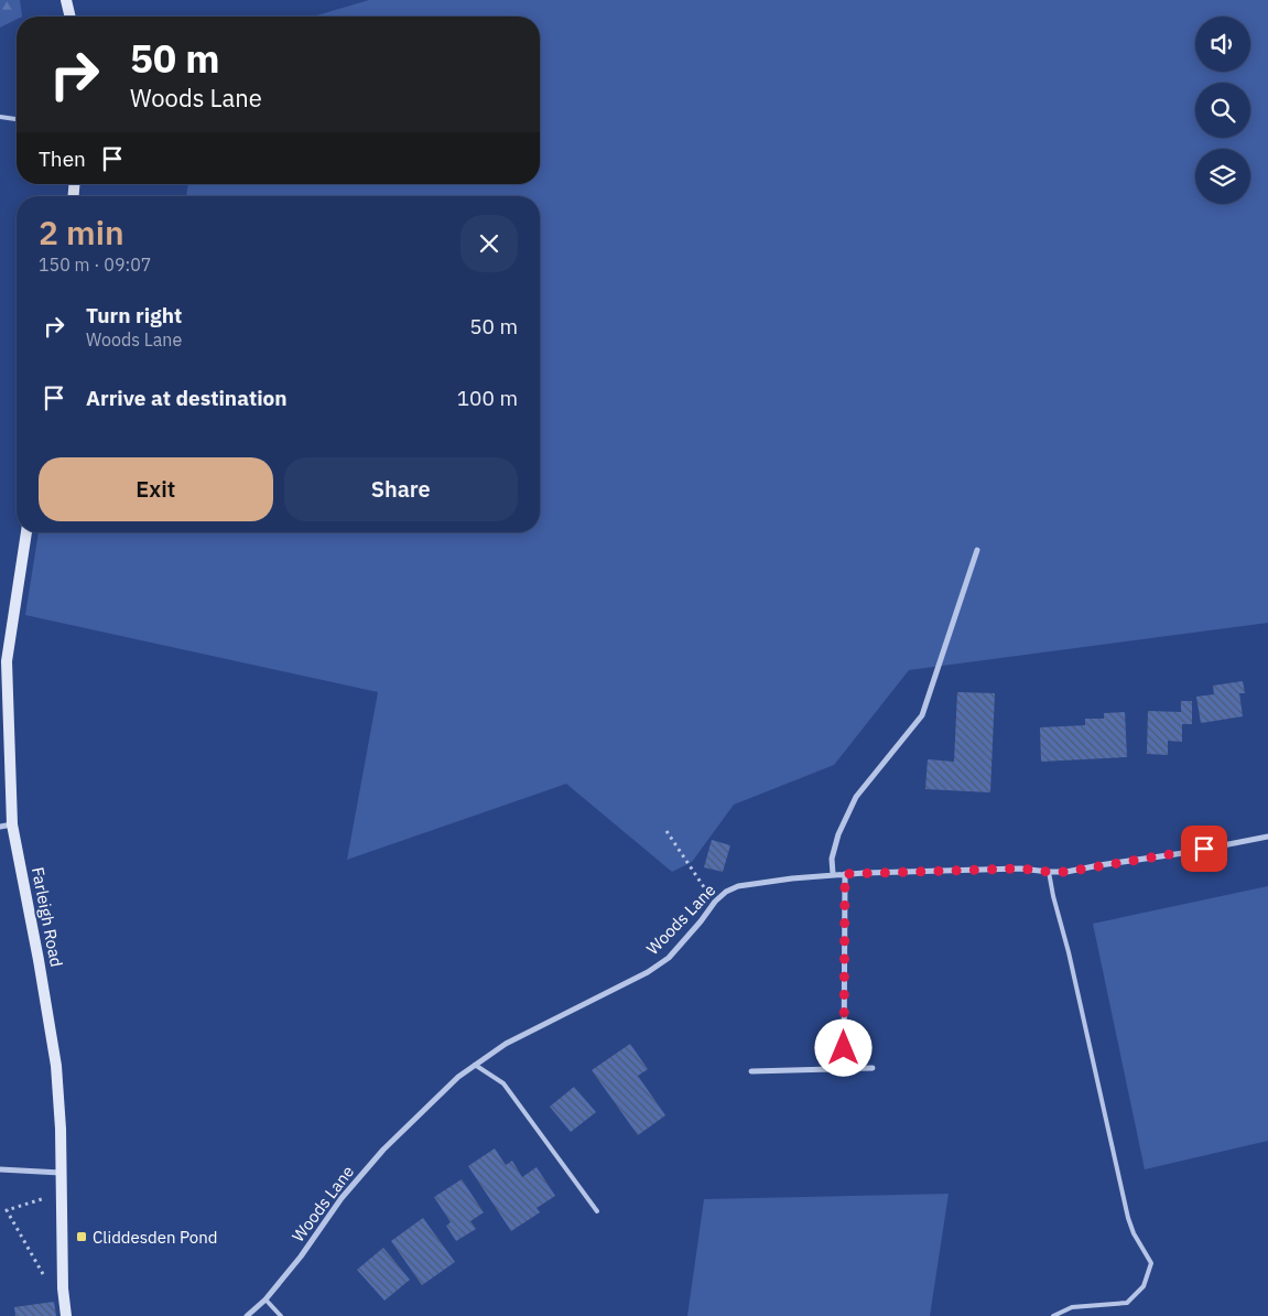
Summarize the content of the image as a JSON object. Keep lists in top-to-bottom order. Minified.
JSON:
{"streets":{"main road":["Farleigh Road"],"street":["Woods Lane"]},"places":{"transit":["Cliddesden Pond"]},"page":{"turn":["50 m","Woods Lane"],"then":"Then","heading":["2 min","150 m · 09:07"],"list":[{"name":"Turn right","note":"Woods Lane","value":"50 m"},{"name":"Arrive at destination","value":"100 m"}],"buttons":["Exit","Share"]}}
